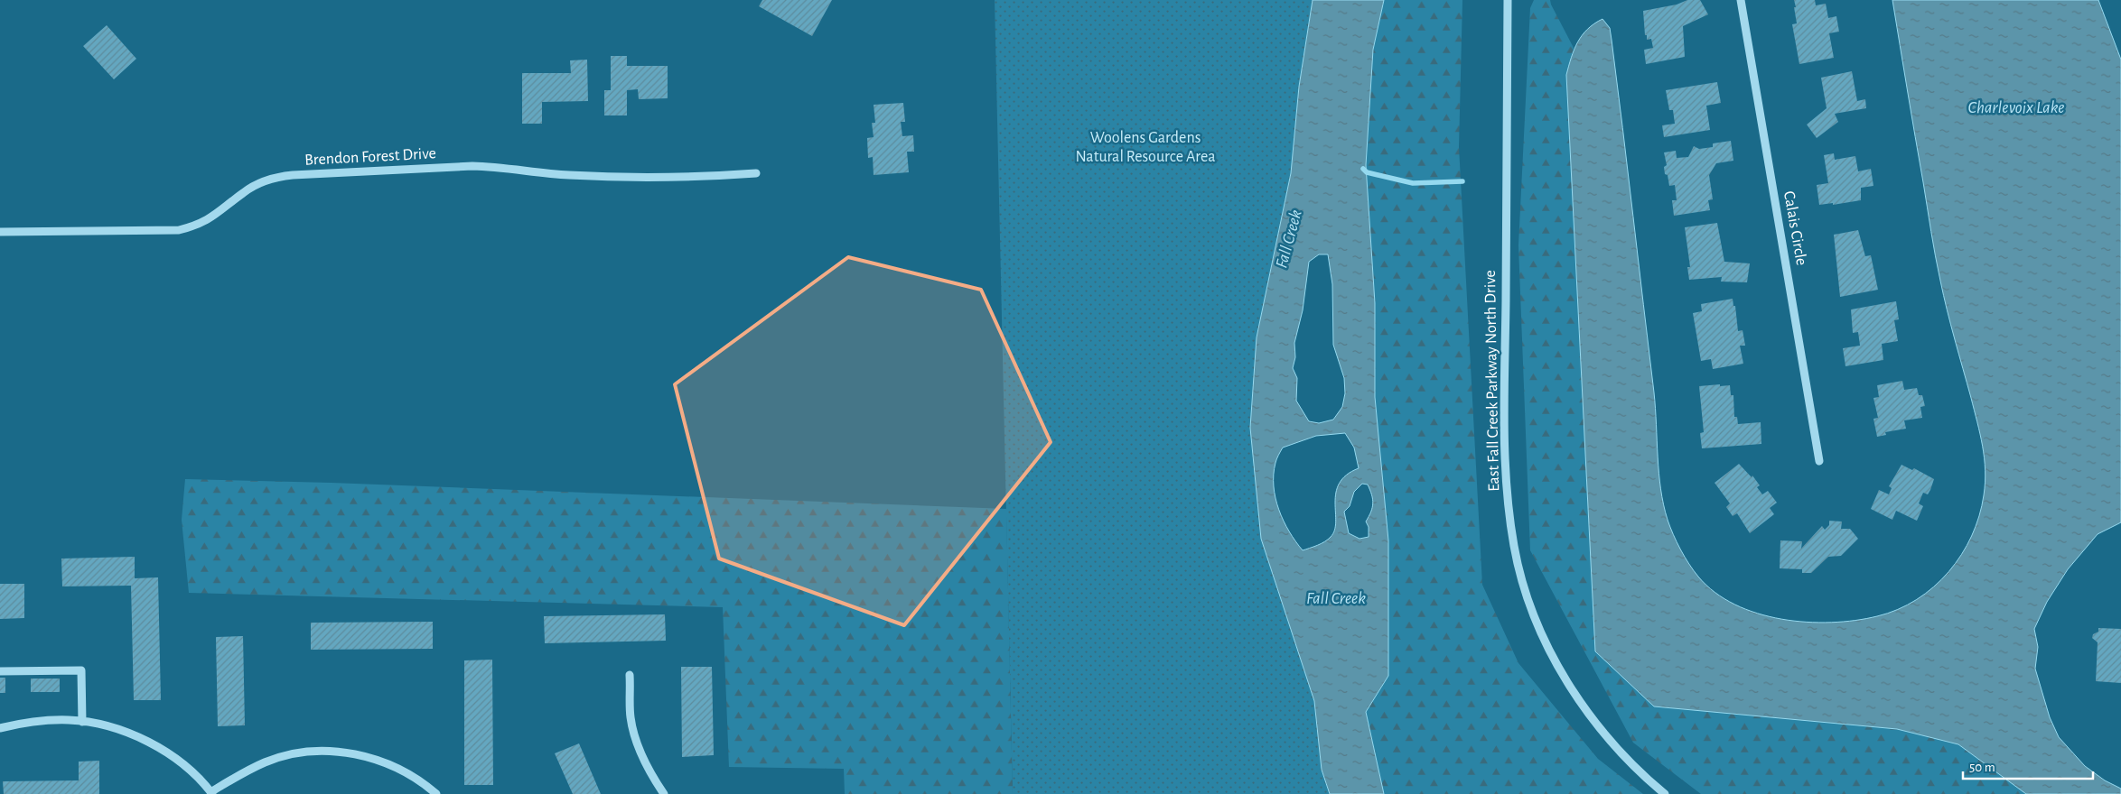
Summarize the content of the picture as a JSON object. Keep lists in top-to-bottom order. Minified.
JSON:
{"streets":{"street":["Brendon Forest Drive","Calais Circle","East Fall Creek Parkway North Drive"]},"water":["Charlevoix Lake","Fall Creek"],"parks":["Woolens Gardens Natural Resource Area"],"scale_bar":"50 m"}
